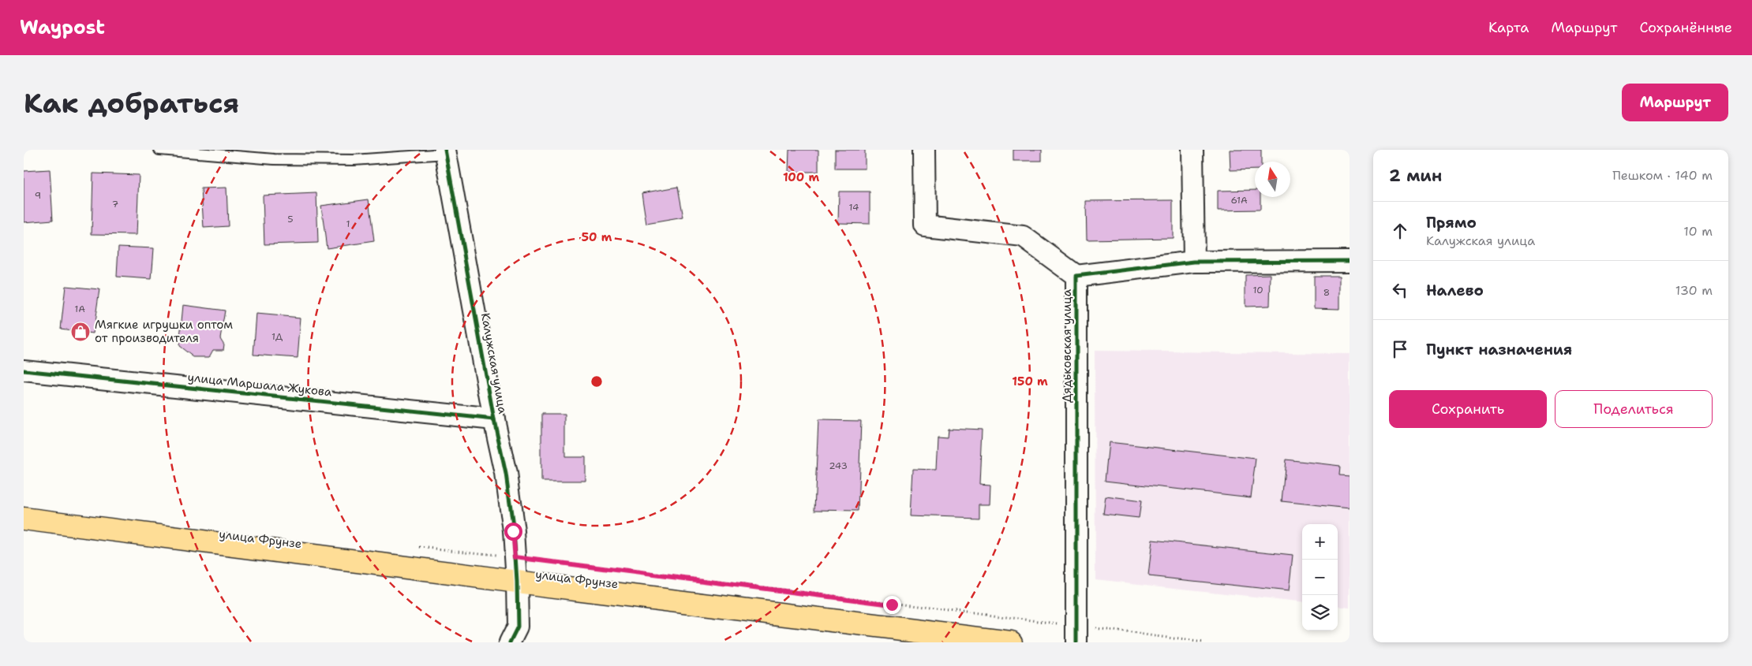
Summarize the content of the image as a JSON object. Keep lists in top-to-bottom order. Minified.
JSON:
{"streets":{"main road":["улица Фрунзе"],"street":["Дядьковская улица","Калужская улица","улица Маршала Жукова"]},"crossings":[["Калужская улица","улица Маршала Жукова"],["Калужская улица","улица Фрунзе"]],"places":{"shop":["Мягкие игрушки оптом от производителя"]},"house_numbers":["9","61А","7","14","5","1","10","8","1А","1Д","243"],"north":"top","page":{"header":"Waypost","nav":["Карта","Маршрут","Сохранённые"],"buttons":["Маршрут",["Сохранить","Поделиться"]],"title":"Как добраться","heading":["2 мин","Пешком · 140 m"],"list":[["Прямо","Калужская улица","10 m"],["Налево","130 m"],"Пункт назначения"],"map_buttons":["+","−"]},"rings":["100 m","50 m","150 m"]}
